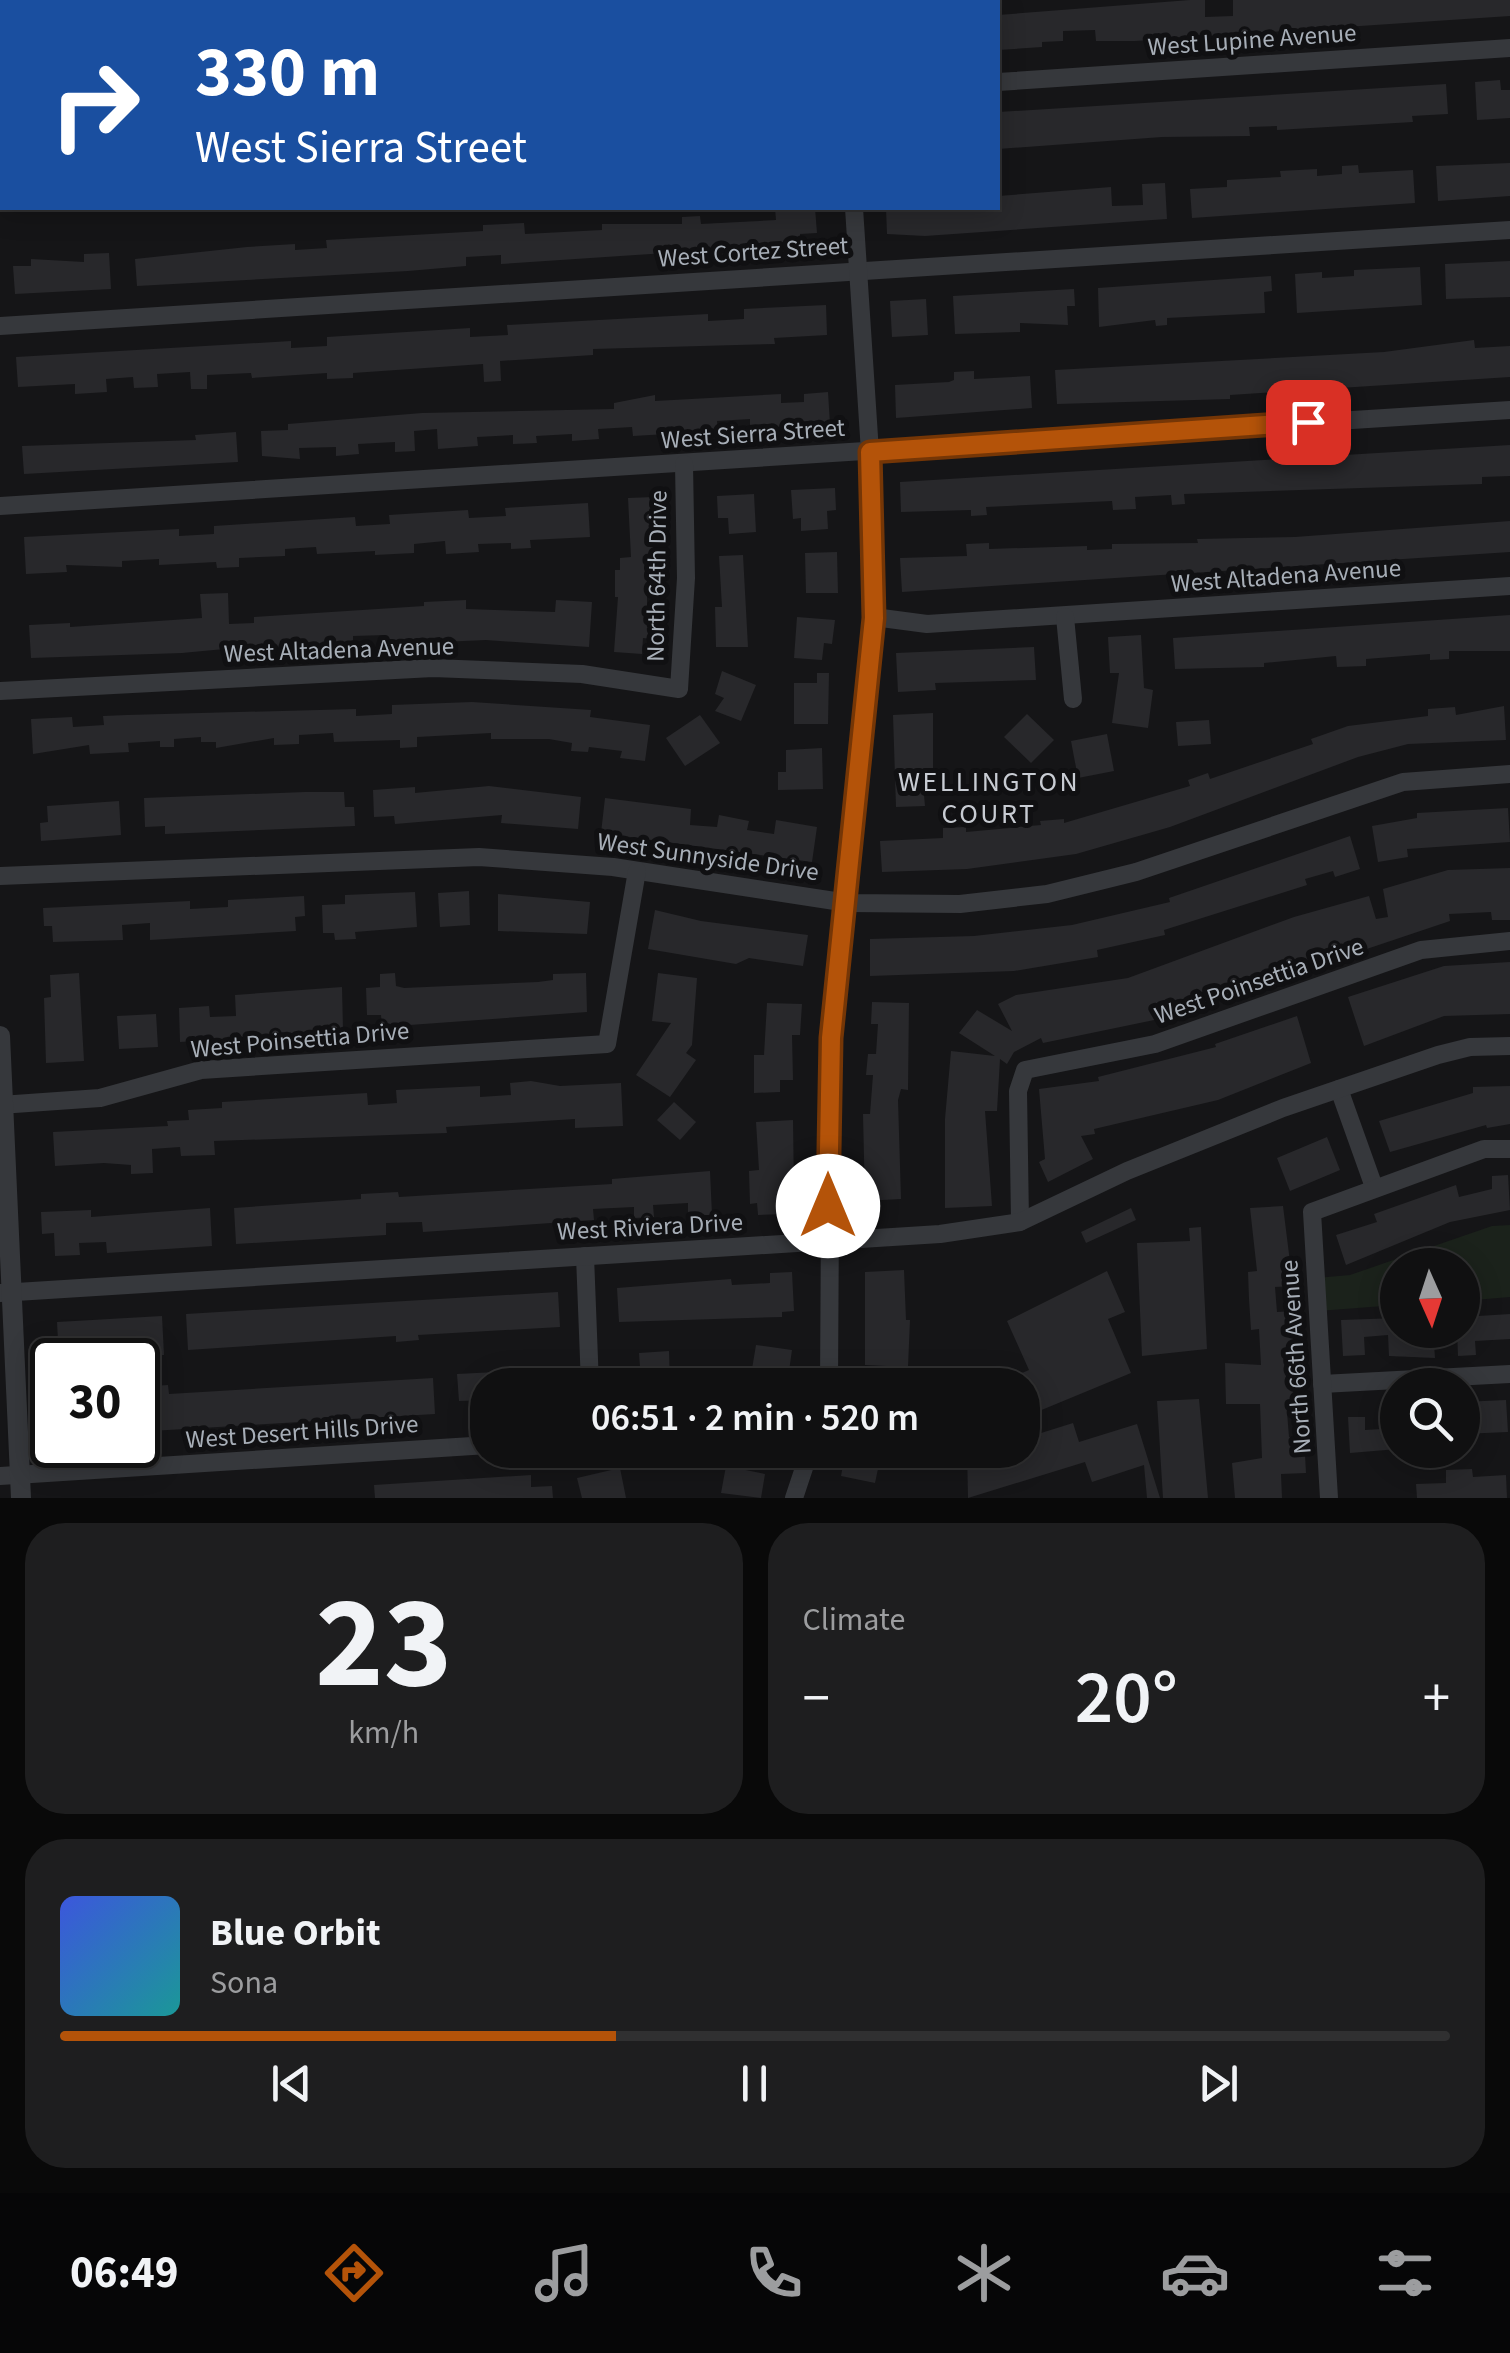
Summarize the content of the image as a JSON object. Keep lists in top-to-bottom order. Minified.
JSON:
{"streets":{"street":["West Lupine Avenue","West Cortez Street","West Sierra Street","North 64th Drive","West Altadena Avenue","West Sunnyside Drive","West Poinsettia Drive","West Riviera Drive","North 66th Avenue","West Desert Hills Drive"]},"crossings":[["West Sierra Street","North 64th Drive"],["North 64th Drive","West Altadena Avenue"],["West Sunnyside Drive","West Poinsettia Drive"],["West Poinsettia Drive","West Riviera Drive"]],"districts":["WELLINGTON COURT"],"north":"bottom","page":{"turn":["330 m","West Sierra Street"],"limit":"30","trip":"06:51 · 2 min · 520 m","tile":[["23","km/h"],"Climate"],"heat":["−","20°","+"],"song":["Blue Orbit","Sona"],"tabs":"06:49"}}
